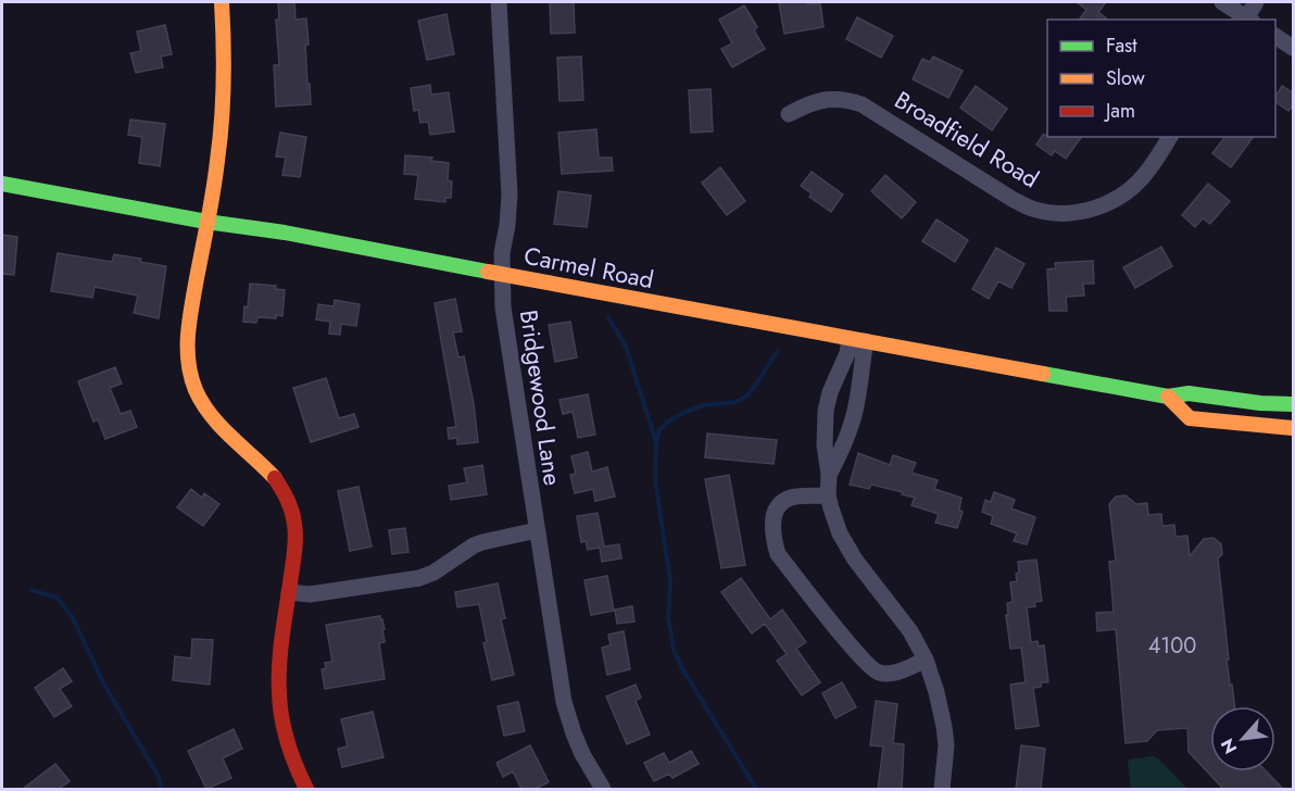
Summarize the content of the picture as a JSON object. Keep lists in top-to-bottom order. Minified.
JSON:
{"streets":{"main road":["Carmel Road"],"street":["Broadfield Road","Bridgewood Lane"]},"crossings":[["Carmel Road","Bridgewood Lane"]],"house_numbers":["4100"],"legend":["Fast","Slow","Jam"],"north":"bottom left"}
